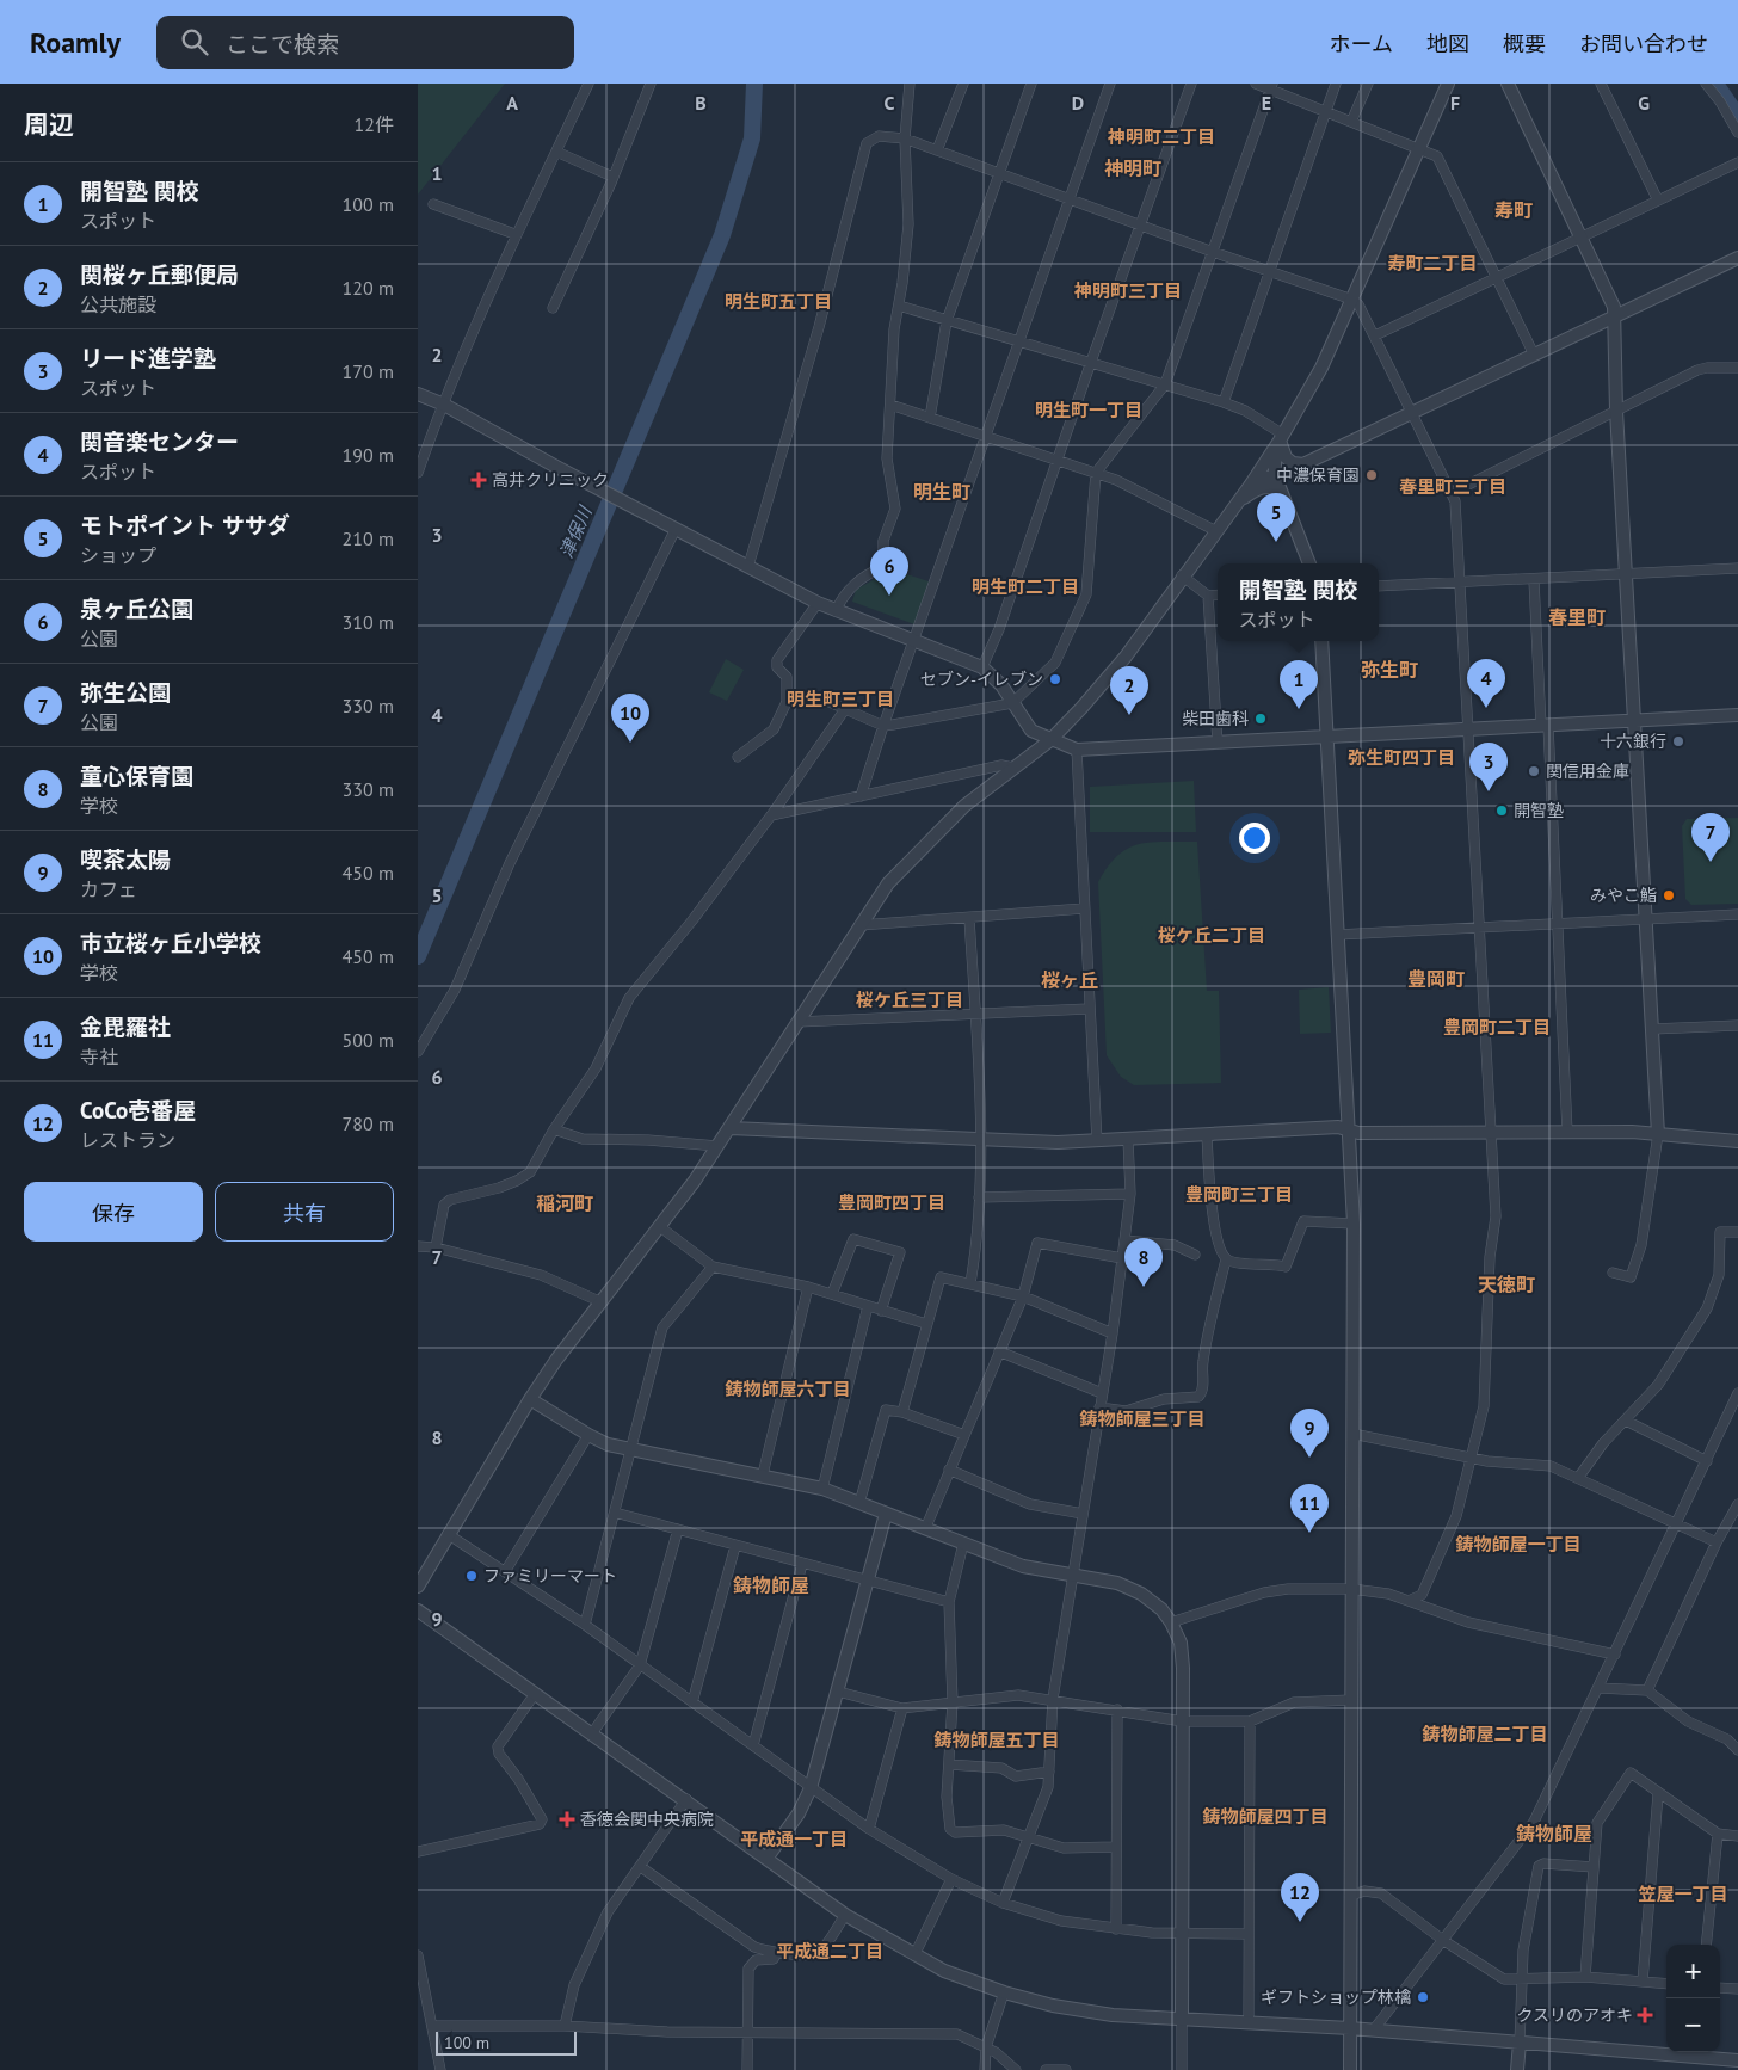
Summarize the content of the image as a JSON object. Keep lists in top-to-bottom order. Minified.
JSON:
{"districts":["神明町二丁目","神明町","寿町","寿町二丁目","神明町三丁目","明生町五丁目","明生町一丁目","春里町三丁目","明生町","明生町二丁目","春里町","弥生町","明生町三丁目","弥生町四丁目","桜ケ丘二丁目","豊岡町","桜ヶ丘","桜ケ丘三丁目","豊岡町二丁目","豊岡町三丁目","豊岡町四丁目","稲河町","天徳町","鋳物師屋六丁目","鋳物師屋三丁目","鋳物師屋一丁目","鋳物師屋","鋳物師屋二丁目","鋳物師屋五丁目","鋳物師屋四丁目","鋳物師屋","平成通一丁目","笠屋一丁目","平成通二丁目"],"water":["津保川"],"places":{"other":["中濃保育園","セブン-イレブン","柴田歯科","十六銀行","関信用金庫","開智塾","みやこ鮨","ファミリーマート","ギフトショップ林檎"],"health":["高井クリニック","香徳会関中央病院","クスリのアオキ"]},"scale_bar":"100 m","page":{"header":"Roamly","search":"ここで検索","nav":["ホーム","地図","概要","お問い合わせ"],"heading":["周辺","12件"],"list":[{"mark":"1","name":"開智塾 関校","note":"スポット","value":"100 m"},{"mark":"2","name":"関桜ヶ丘郵便局","note":"公共施設","value":"120 m"},{"mark":"3","name":"リード進学塾","note":"スポット","value":"170 m"},{"mark":"4","name":"関音楽センター","note":"スポット","value":"190 m"},{"mark":"5","name":"モトポイント ササダ","note":"ショップ","value":"210 m"},{"mark":"6","name":"泉ヶ丘公園","note":"公園","value":"310 m"},{"mark":"7","name":"弥生公園","note":"公園","value":"330 m"},{"mark":"8","name":"童心保育園","note":"学校","value":"330 m"},{"mark":"9","name":"喫茶太陽","note":"カフェ","value":"450 m"},{"mark":"10","name":"市立桜ヶ丘小学校","note":"学校","value":"450 m"},{"mark":"11","name":"金毘羅社","note":"寺社","value":"500 m"},{"mark":"12","name":"CoCo壱番屋","note":"レストラン","value":"780 m"}],"pins":["5","6","4","1","2","10","3","7","8","9","11","12"],"popup":["開智塾 関校","スポット"],"buttons":["保存","共有"],"map_buttons":["+","−"],"scale":"100 m"},"grid":{"columns":["A","B","C","D","E","F","G"],"rows":["1","2","3","4","5","6","7","8","9"]}}
